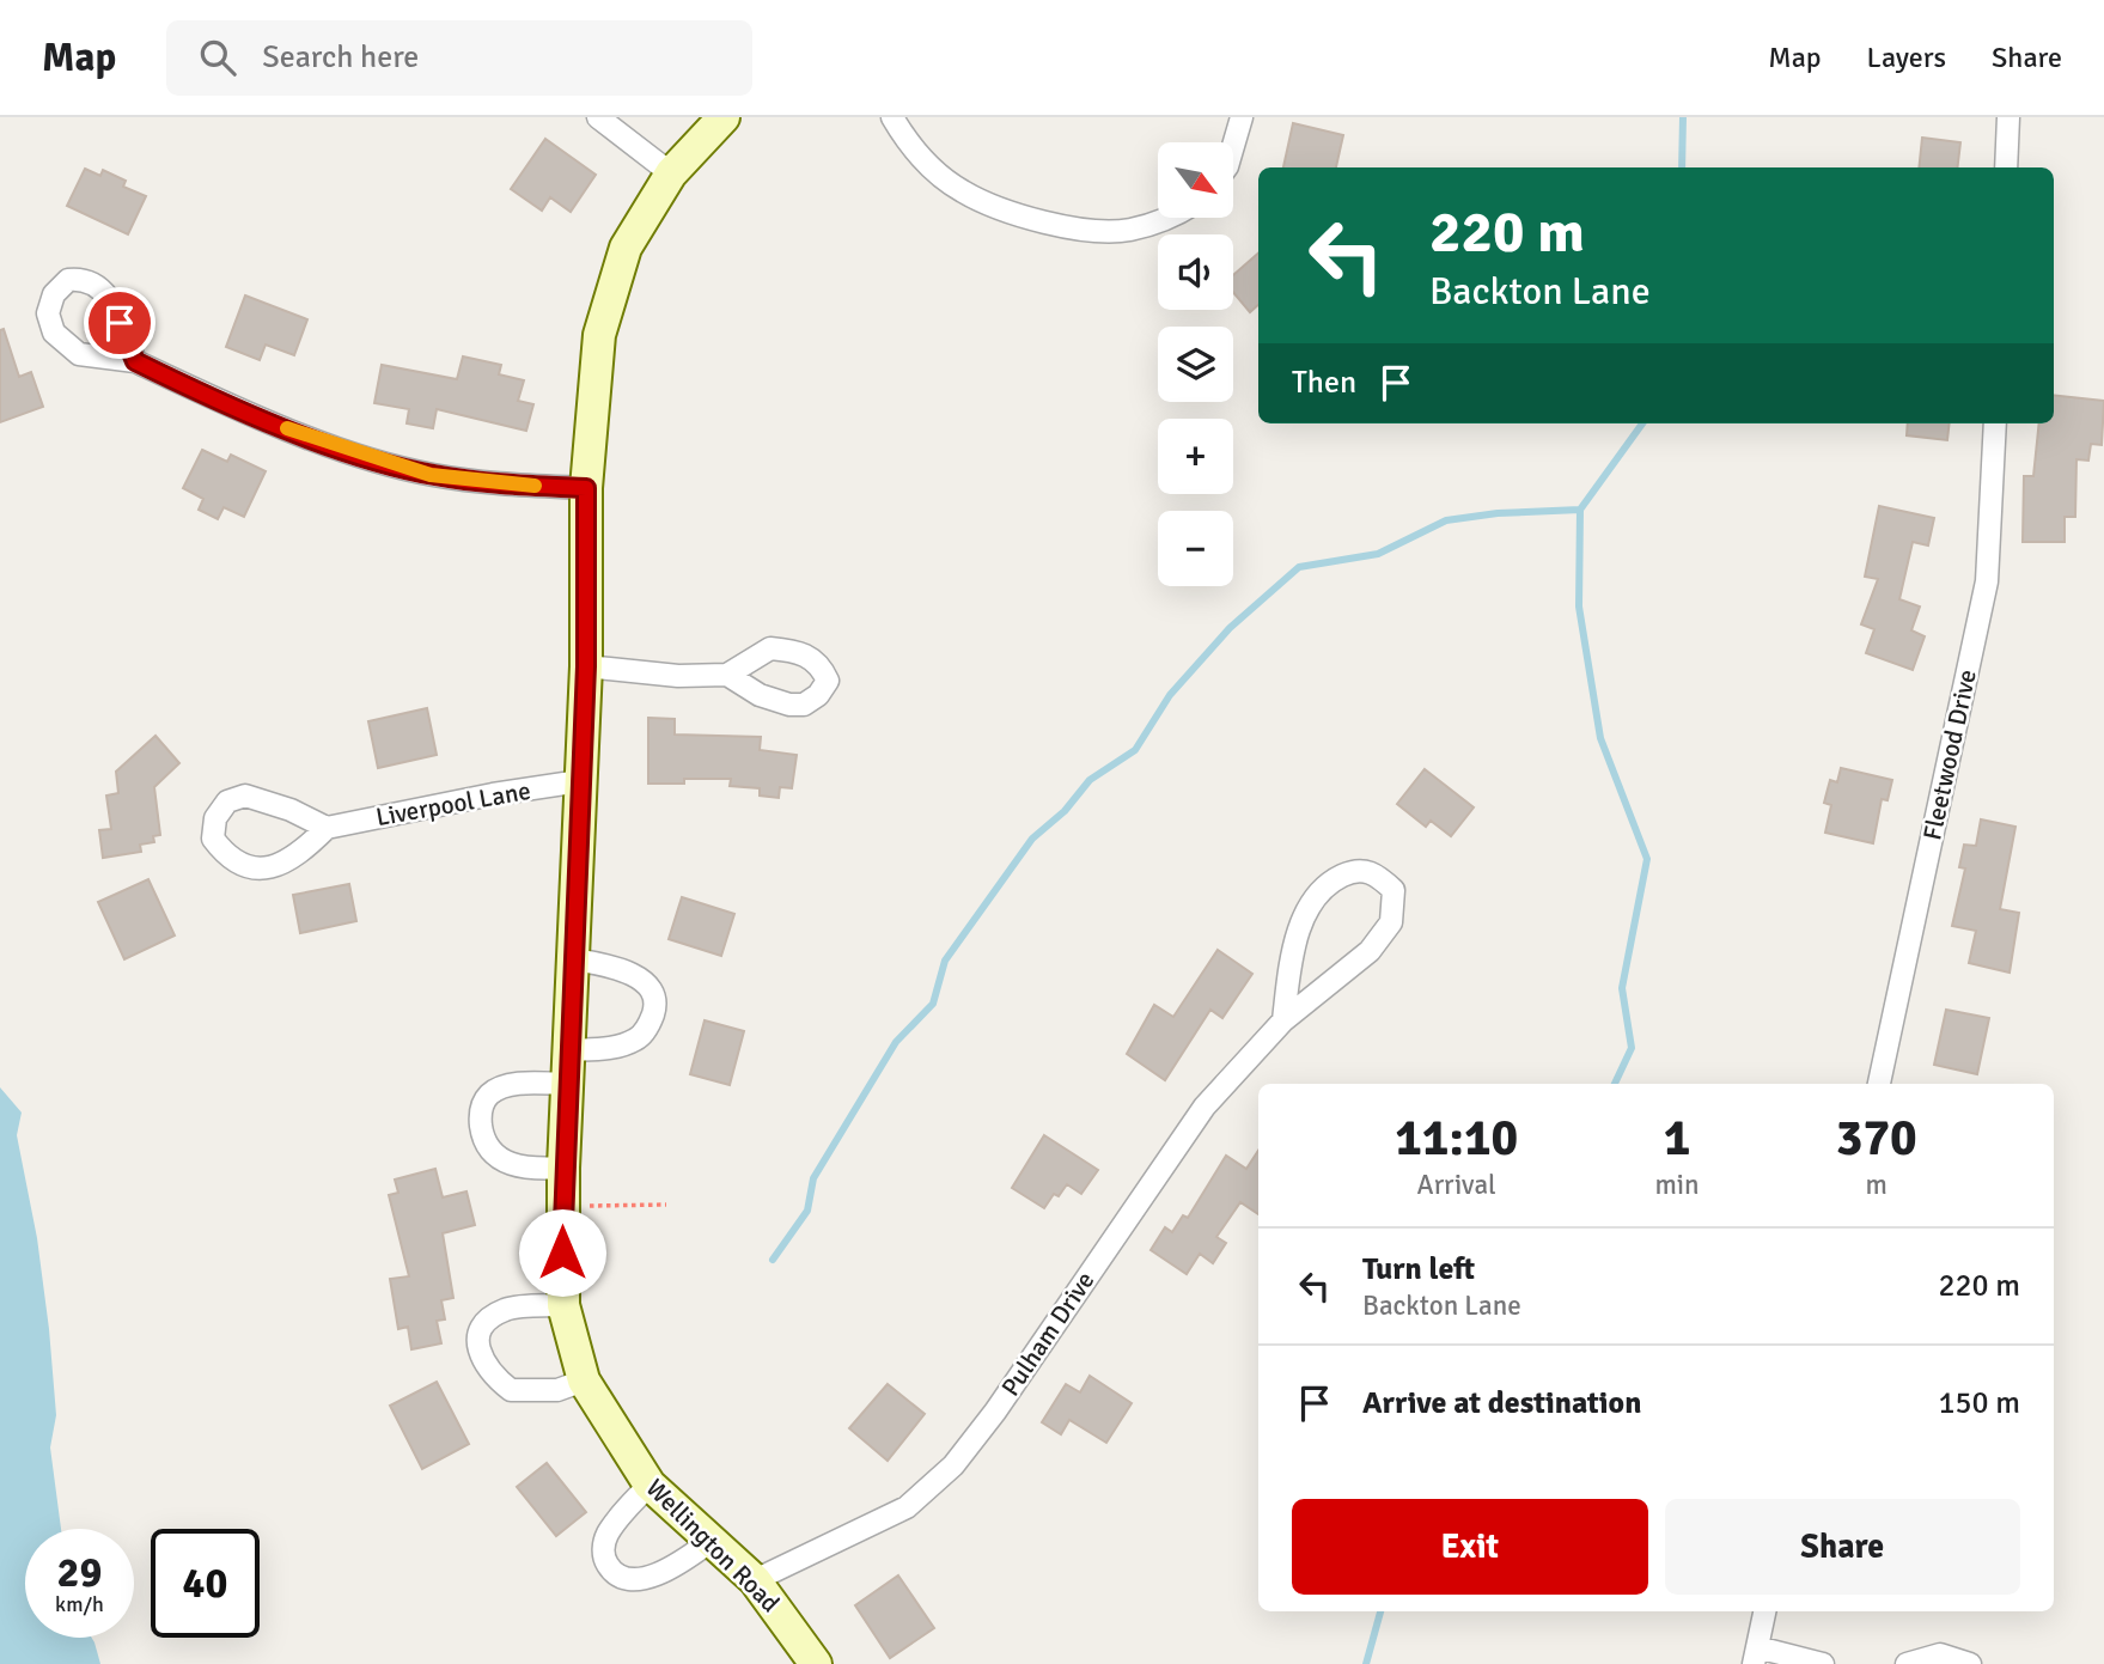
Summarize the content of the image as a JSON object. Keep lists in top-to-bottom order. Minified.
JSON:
{"streets":{"street":["Fleetwood Drive","Liverpool Lane","Pulham Drive","Wellington Road"]},"crossings":[["Liverpool Lane","Wellington Road"],["Pulham Drive","Wellington Road"]],"north":"bottom right","page":{"header":"Map","search":"Search here","nav":["Map","Layers","Share"],"map_buttons":["+","−"],"turn":["220 m","Backton Lane"],"then":"Then","eta":["11:10","Arrival","1","min","370","m"],"list":[{"name":"Turn left","note":"Backton Lane","value":"220 m"},{"name":"Arrive at destination","value":"150 m"}],"buttons":["Exit","Share"],"speed":"29 km/h","limit":"40"}}
